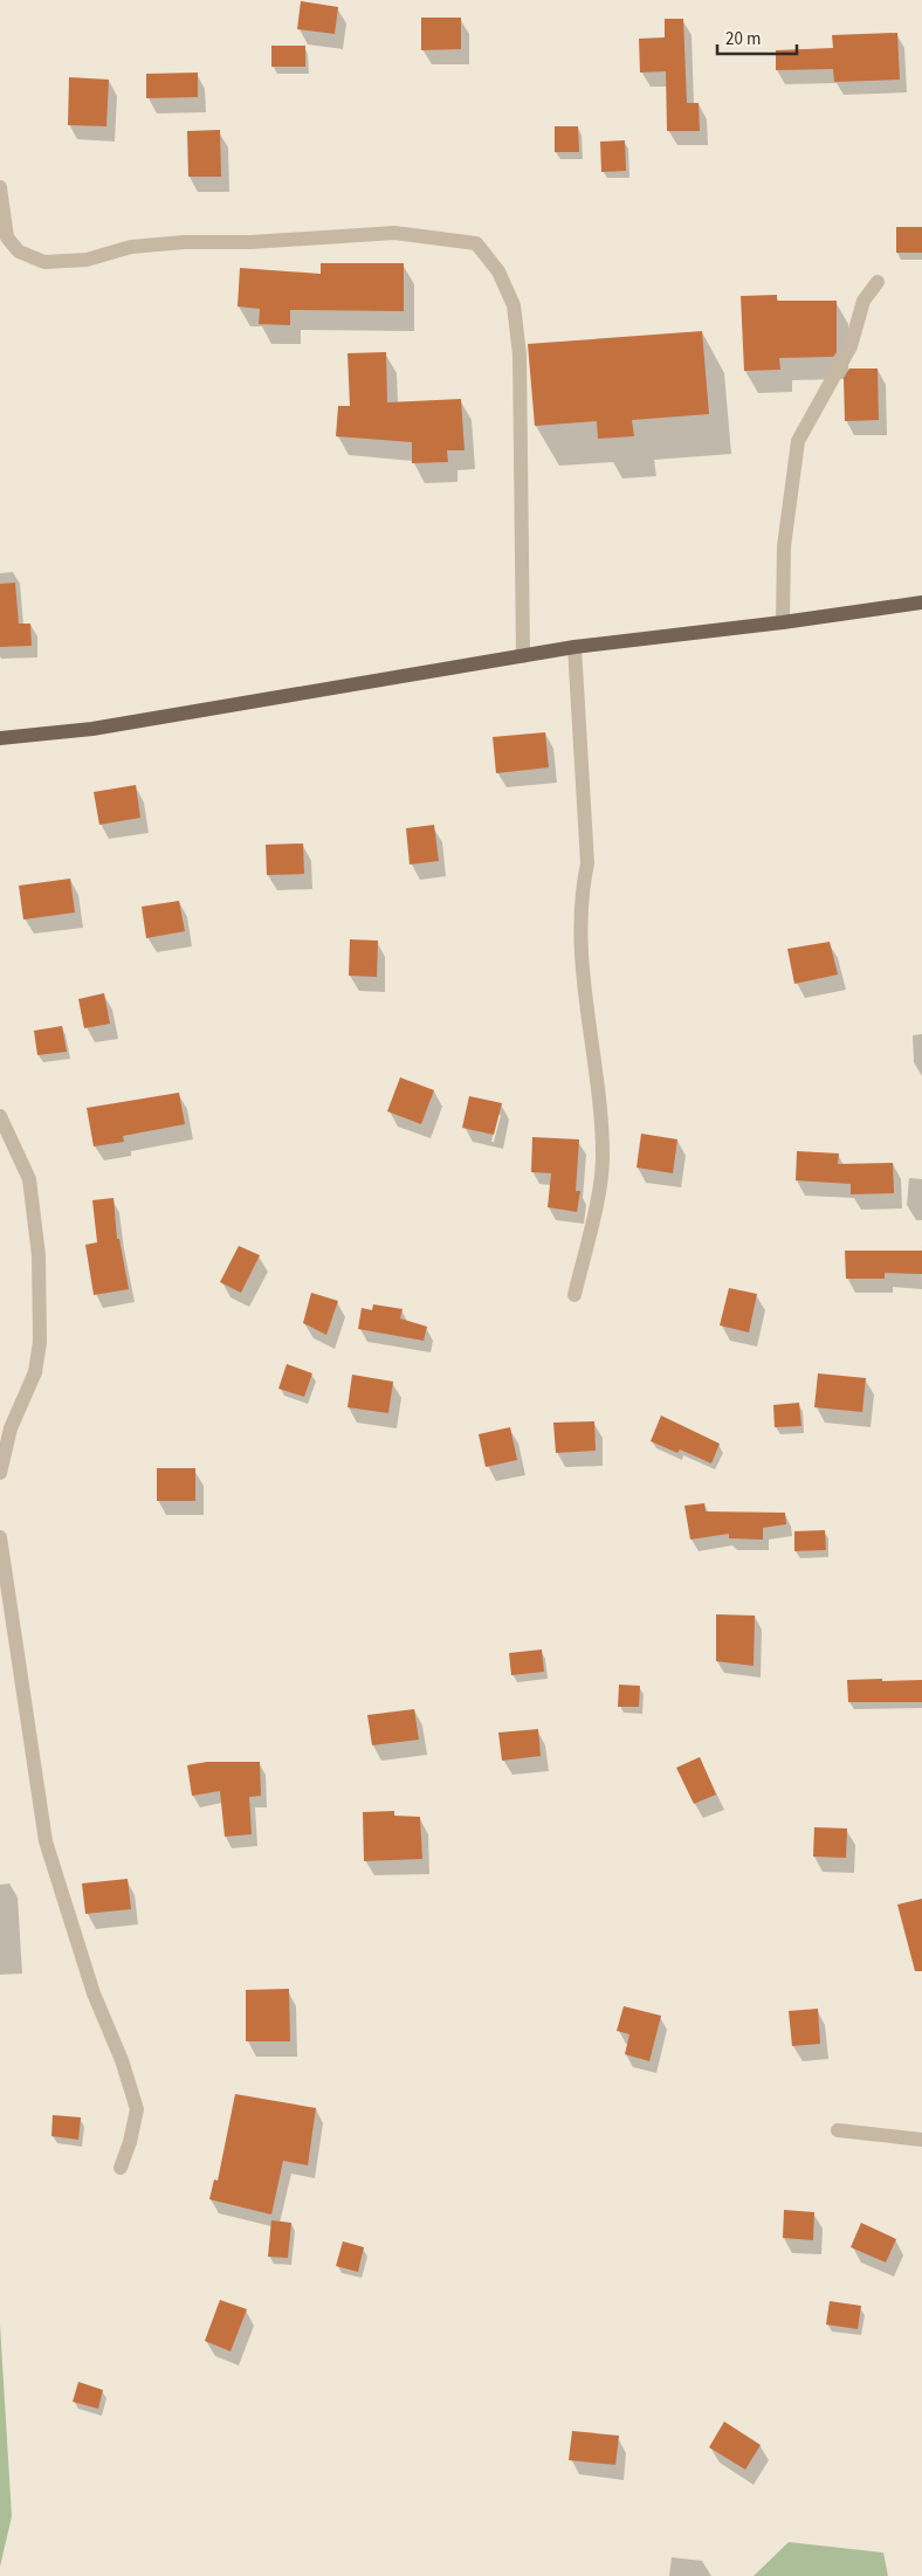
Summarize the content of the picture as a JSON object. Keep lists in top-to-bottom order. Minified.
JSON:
{"scale_bar":"20 m"}
